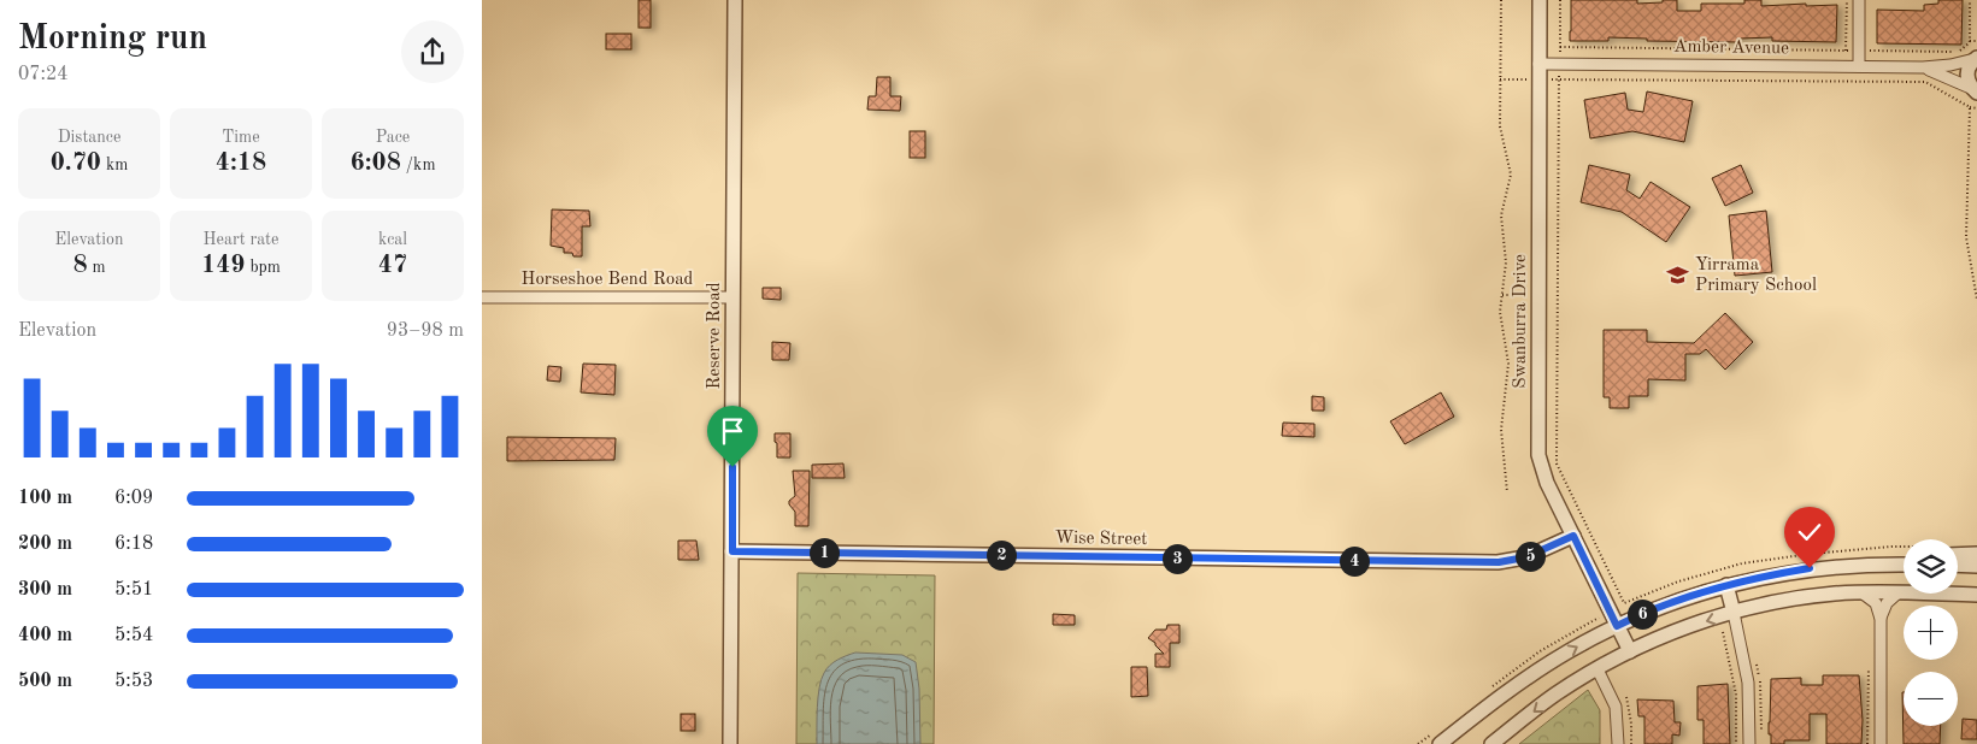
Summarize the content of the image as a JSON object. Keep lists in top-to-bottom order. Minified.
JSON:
{"streets":{"street":["Amber Avenue","Horseshoe Bend Road","Swanburra Drive","Reserve Road","Wise Street"]},"crossings":[["Amber Avenue","Swanburra Drive"],["Horseshoe Bend Road","Reserve Road"],["Swanburra Drive","Wise Street"],["Reserve Road","Wise Street"]],"places":{"school or university":["Yirrama Primary School"]},"page":{"heading":["Morning run","07:24"],"stats":[["Distance","0.70 km"],["Time","4:18"],["Pace","6:08 /km"],["Elevation","8 m"],["Heart rate","149 bpm"],["kcal","47"]],"chart":["Elevation","93–98 m"],"list":[{"name":"100 m","note":"6:09"},{"name":"200 m","note":"6:18"},{"name":"300 m","note":"5:51"},{"name":"400 m","note":"5:54"},{"name":"500 m","note":"5:53"}],"pins":["1","2","5","3","4","6"],"map_buttons":["+","−"]}}
